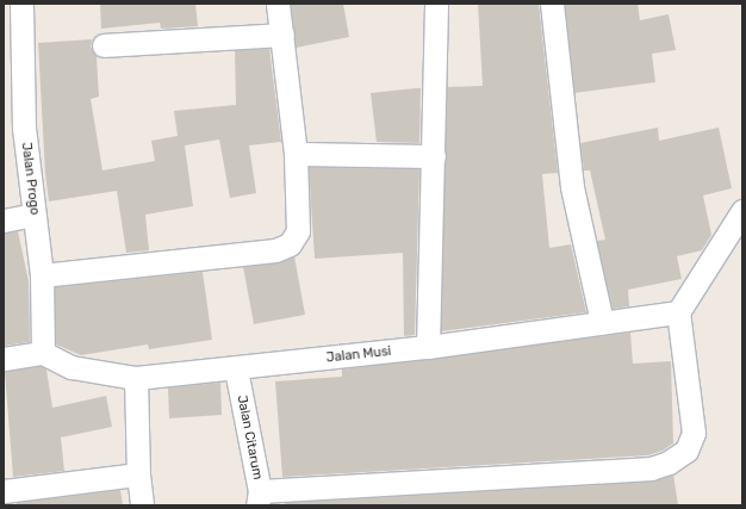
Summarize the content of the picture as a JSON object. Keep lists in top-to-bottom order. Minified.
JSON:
{"streets":{"street":["Jalan Progo","Jalan Musi","Jalan Citarum"]},"crossings":[["Jalan Progo","Jalan Musi"],["Jalan Musi","Jalan Citarum"]]}
